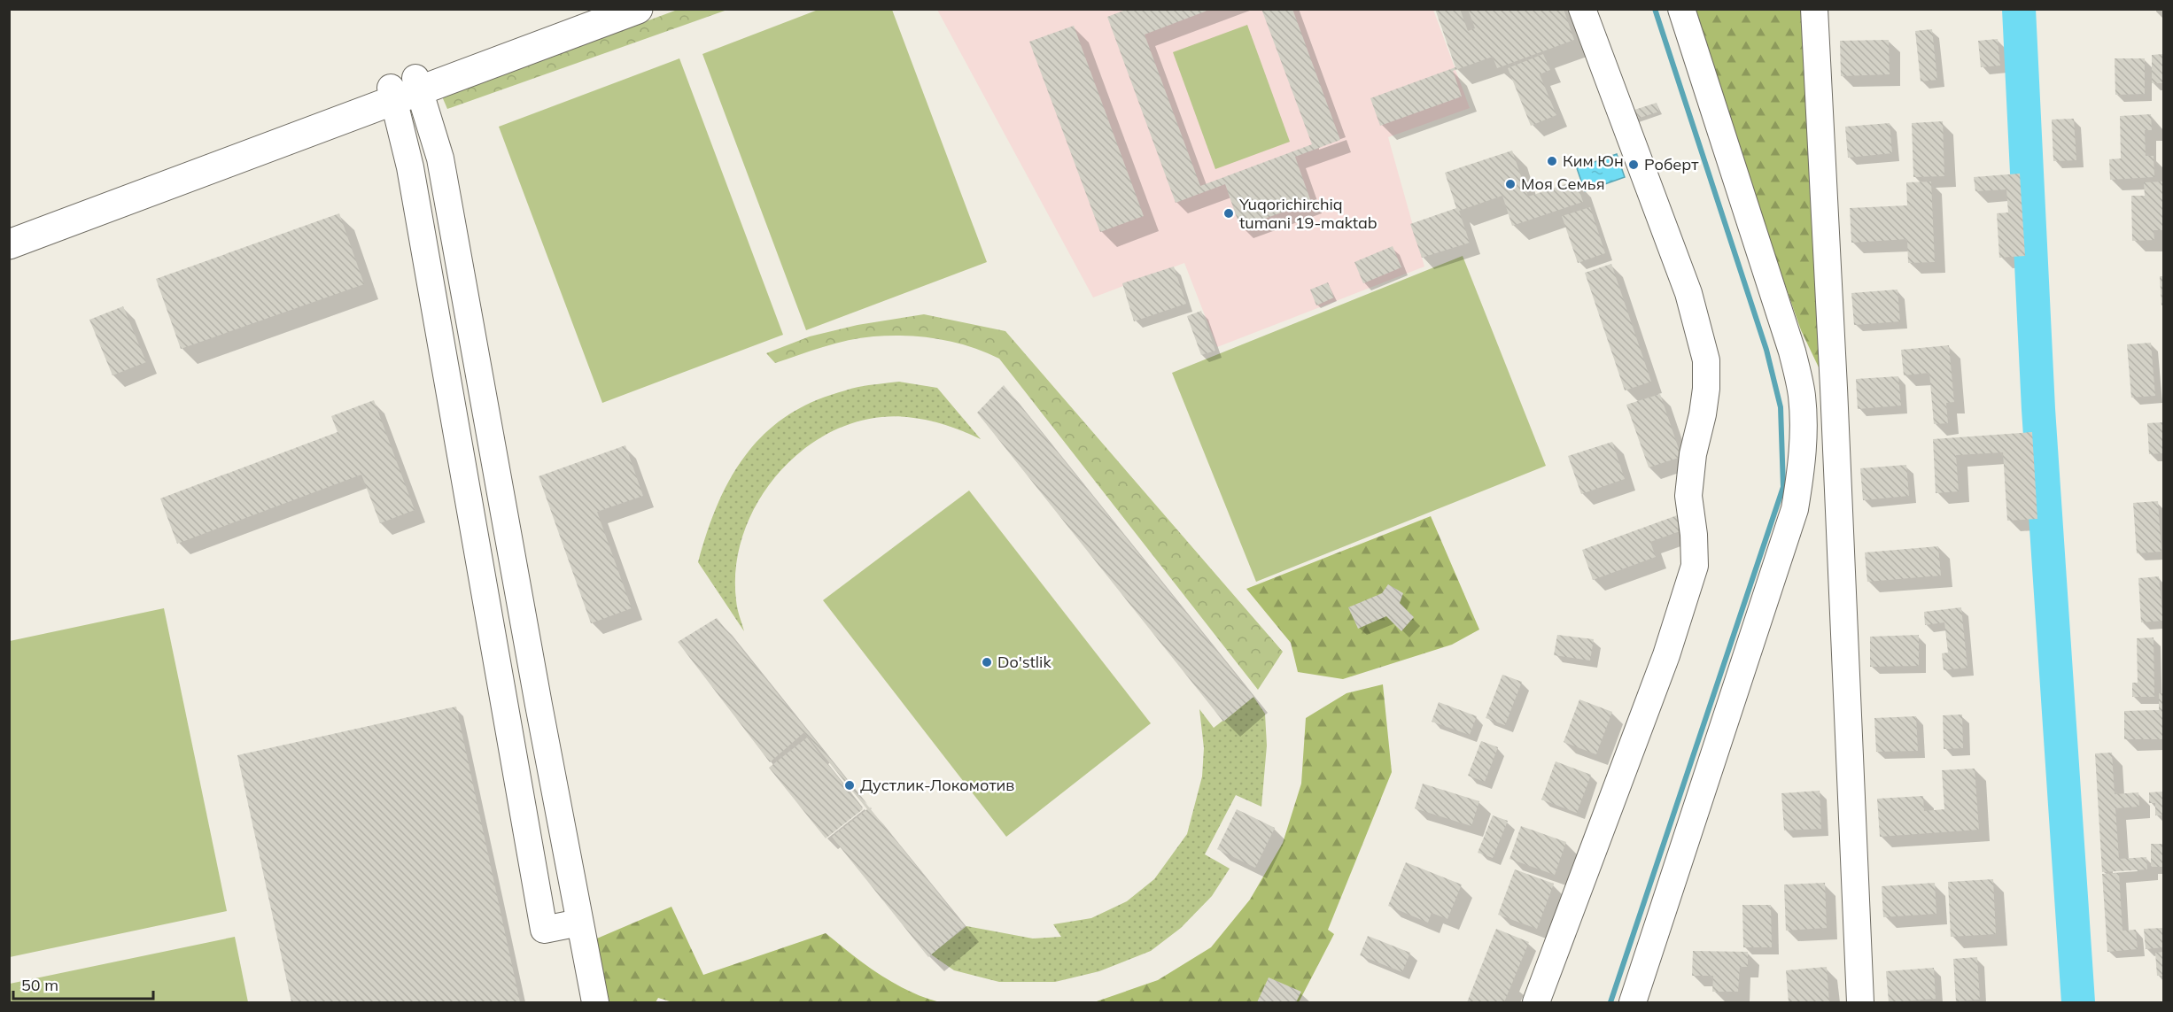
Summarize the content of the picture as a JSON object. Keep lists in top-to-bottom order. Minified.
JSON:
{"places":["Ким Юн","Роберт","Моя Семья","Yuqorichirchiq tumani 19-maktab","Do'stlik","Дустлик-Локомотив"],"scale_bar":"50 m"}
